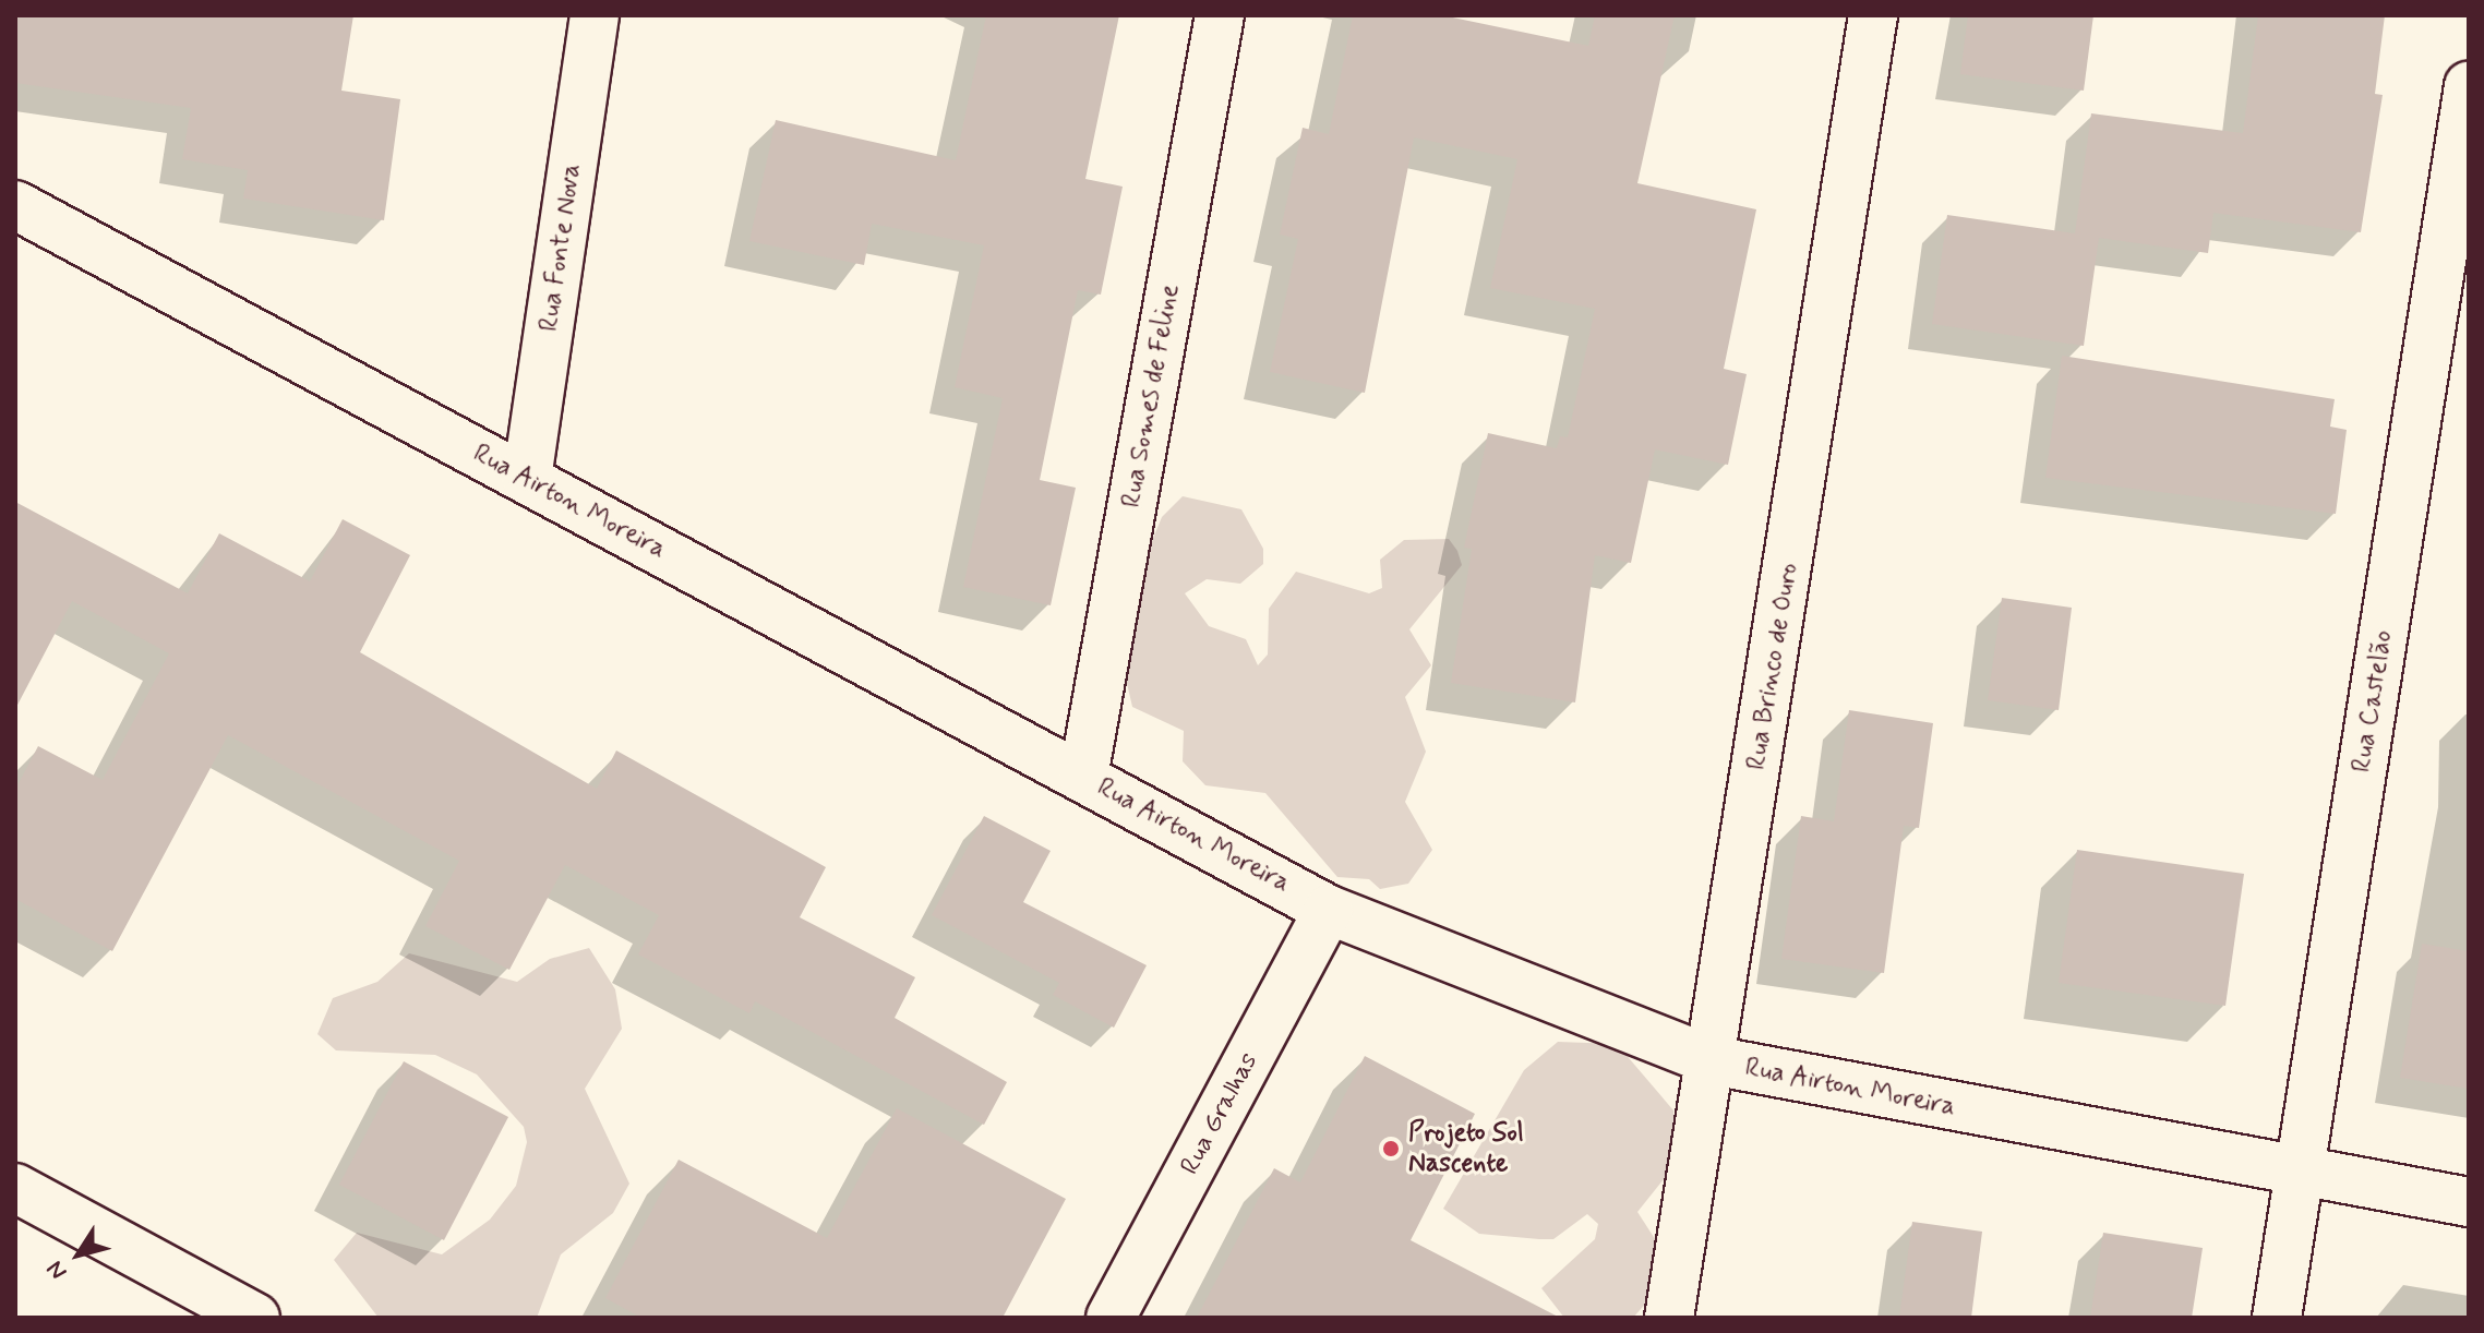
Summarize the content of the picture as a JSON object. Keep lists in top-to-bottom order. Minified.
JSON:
{"streets":{"street":["Rua Fonte Nova","Rua Somes de Feline","Rua Airton Moreira","Rua Brinco de Ouro","Rua Castelão","Rua Gralhas"]},"crossings":[["Rua Fonte Nova","Rua Airton Moreira"],["Rua Somes de Feline","Rua Airton Moreira"],["Rua Airton Moreira","Rua Brinco de Ouro"],["Rua Airton Moreira","Rua Castelão"],["Rua Airton Moreira","Rua Gralhas"]],"places":["Projeto Sol Nascente"],"north":"bottom left"}
